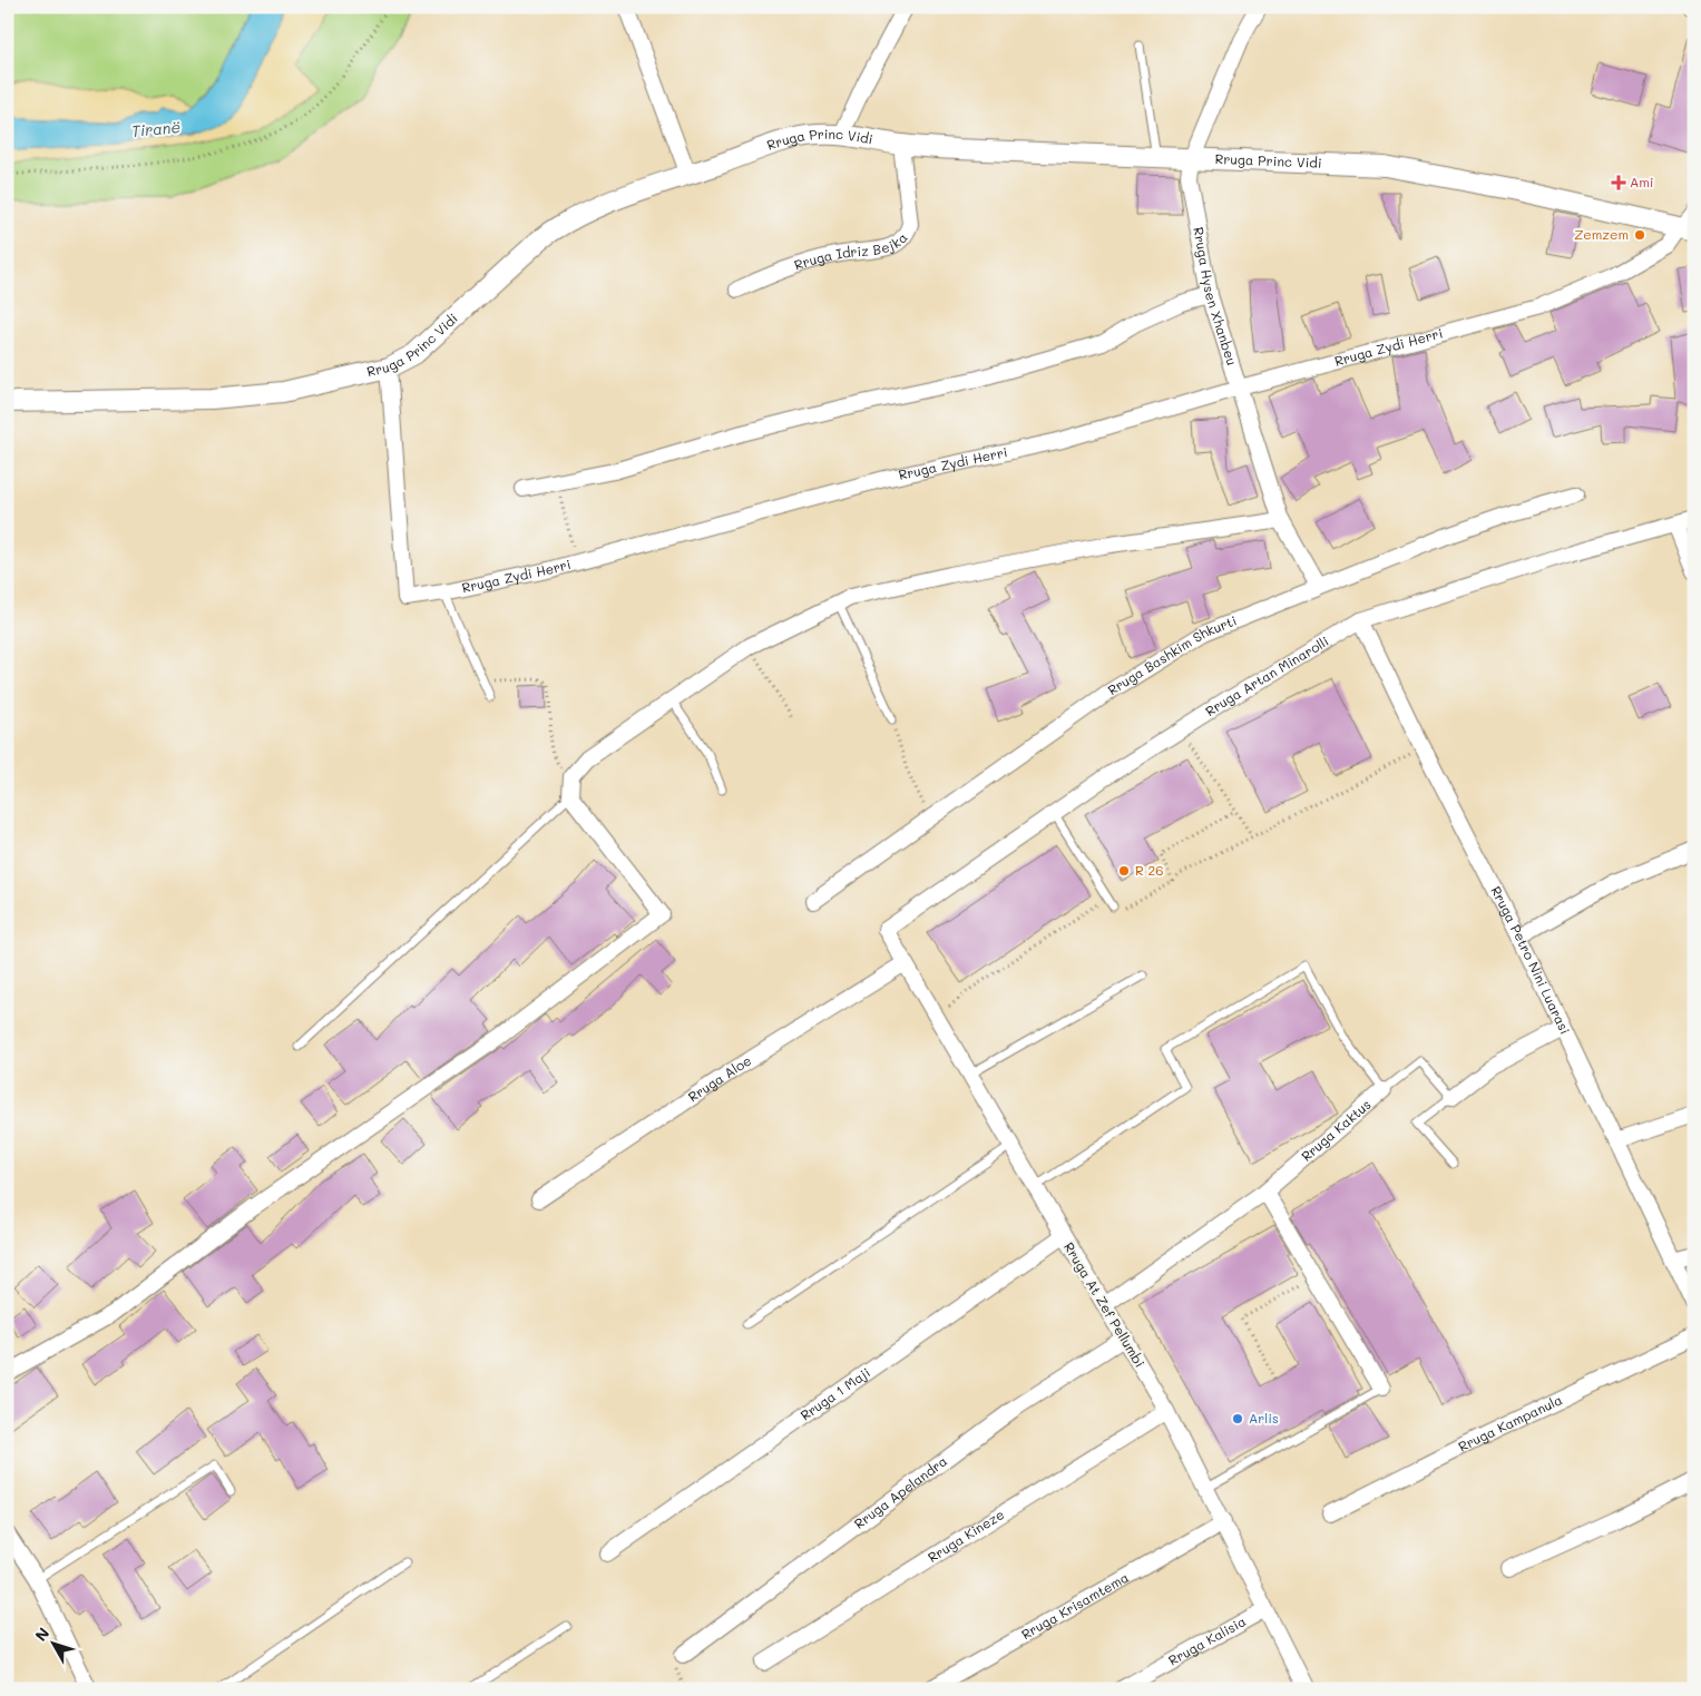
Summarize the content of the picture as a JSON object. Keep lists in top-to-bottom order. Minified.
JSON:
{"streets":{"street":["Rruga Princ Vidi","Rruga Idriz Bejka","Rruga Hysen Xhanbeu","Rruga Zydi Herri","Rruga Bashkim Shkurti","Rruga Artan Minarolli","Rruga Petro Nini Luarasi","Rruga Aloe","Rruga Kaktus","Rruga At Zef Pellumbi","Rruga 1 Maji","Rruga Kampanula","Rruga Apelandra","Rruga Kineze","Rruga Krisamtema","Rruga Kalisia"]},"crossings":[["Rruga Princ Vidi","Rruga Idriz Bejka"],["Rruga Princ Vidi","Rruga Hysen Xhanbeu"],["Rruga Princ Vidi","Rruga Zydi Herri"],["Rruga Hysen Xhanbeu","Rruga Zydi Herri"],["Rruga Hysen Xhanbeu","Rruga Bashkim Shkurti"],["Rruga Artan Minarolli","Rruga Petro Nini Luarasi"],["Rruga Artan Minarolli","Rruga At Zef Pellumbi"],["Rruga Aloe","Rruga At Zef Pellumbi"],["Rruga Kaktus","Rruga At Zef Pellumbi"],["Rruga At Zef Pellumbi","Rruga 1 Maji"],["Rruga At Zef Pellumbi","Rruga Apelandra"],["Rruga At Zef Pellumbi","Rruga Kineze"],["Rruga At Zef Pellumbi","Rruga Krisamtema"],["Rruga At Zef Pellumbi","Rruga Kalisia"]],"water":["Tiranë"],"places":{"health":["Ami"],"other":["Zemzem","R 26","Arlis"]},"north":"top left"}
